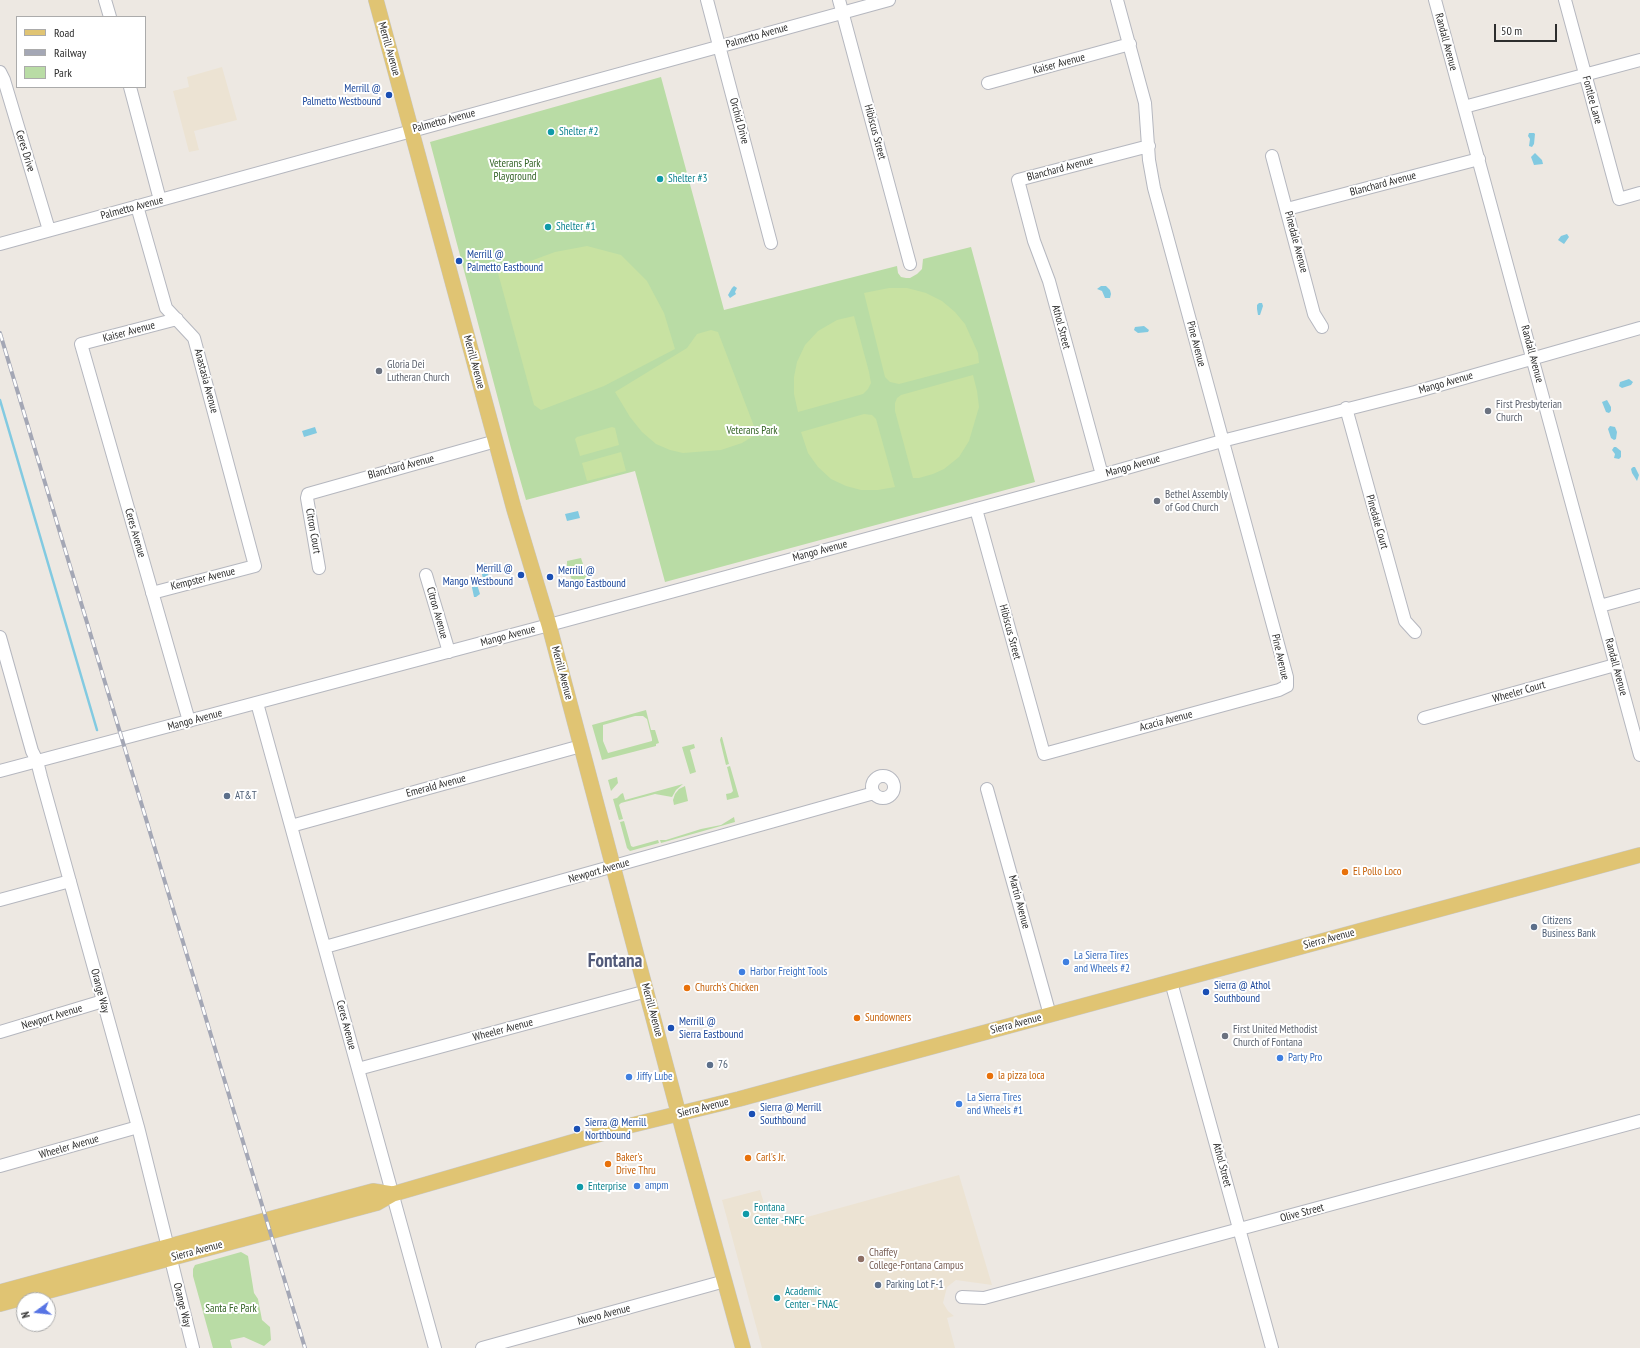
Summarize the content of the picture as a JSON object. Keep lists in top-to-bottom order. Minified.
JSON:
{"streets":{"main road":["Merrill Avenue","Sierra Avenue"],"street":["Palmetto Avenue","Randall Avenue","Kaiser Avenue","Fontlee Lane","Orchid Drive","Hibiscus Street","Ceres Drive","Blanchard Avenue","Pinedale Avenue","Athol Street","Pine Avenue","Anastasia Avenue","Mango Avenue","Pinedale Court","Citron Court","Ceres Avenue","Kempster Avenue","Citron Avenue","Wheeler Court","Acacia Avenue","Emerald Avenue","Newport Avenue","Martin Avenue","Orange Way","Wheeler Avenue","Olive Street","Nuevo Avenue"]},"crossings":[["Palmetto Avenue","Merrill Avenue"],["Palmetto Avenue","Orchid Drive"],["Palmetto Avenue","Hibiscus Street"],["Palmetto Avenue","Ceres Drive"],["Palmetto Avenue","Anastasia Avenue"],["Randall Avenue","Blanchard Avenue"],["Randall Avenue","Mango Avenue"],["Randall Avenue","Wheeler Court"],["Merrill Avenue","Blanchard Avenue"],["Merrill Avenue","Mango Avenue"],["Merrill Avenue","Emerald Avenue"],["Merrill Avenue","Newport Avenue"],["Merrill Avenue","Sierra Avenue"],["Merrill Avenue","Wheeler Avenue"],["Merrill Avenue","Nuevo Avenue"],["Kaiser Avenue","Pine Avenue"],["Kaiser Avenue","Anastasia Avenue"],["Kaiser Avenue","Ceres Avenue"],["Hibiscus Street","Mango Avenue"],["Hibiscus Street","Acacia Avenue"],["Blanchard Avenue","Pinedale Avenue"],["Blanchard Avenue","Athol Street"],["Blanchard Avenue","Pine Avenue"],["Blanchard Avenue","Citron Court"],["Athol Street","Mango Avenue"],["Athol Street","Sierra Avenue"],["Athol Street","Olive Street"],["Pine Avenue","Mango Avenue"],["Pine Avenue","Acacia Avenue"],["Anastasia Avenue","Kempster Avenue"],["Mango Avenue","Pinedale Court"],["Mango Avenue","Ceres Avenue"],["Mango Avenue","Citron Avenue"],["Mango Avenue","Orange Way"],["Ceres Avenue","Kempster Avenue"],["Ceres Avenue","Emerald Avenue"],["Ceres Avenue","Newport Avenue"],["Ceres Avenue","Sierra Avenue"],["Ceres Avenue","Wheeler Avenue"],["Newport Avenue","Orange Way"],["Martin Avenue","Sierra Avenue"],["Sierra Avenue","Orange Way"],["Orange Way","Wheeler Avenue"]],"districts":["Fontana"],"parks":["Veterans Park Playground","Veterans Park","Santa Fe Park"],"places":["Merrill @ Palmetto Westbound","Shelter #2","Shelter #3","Shelter #1","Merrill @ Palmetto Eastbound","Gloria Dei Lutheran Church","First Presbyterian Church","Bethel Assembly of God Church","Merrill @ Mango Westbound","Merrill @ Mango Eastbound","AT&T","El Pollo Loco","Citizens Business Bank","La Sierra Tires and Wheels #2","Harbor Freight Tools","Church's Chicken","Sierra @ Athol Southbound","Sundowners","Merrill @ Sierra Eastbound","First United Methodist Church of Fontana","Party Pro","76","la pizza loca","Jiffy Lube","La Sierra Tires and Wheels #1","Sierra @ Merrill Southbound","Sierra @ Merrill Northbound","Carl's Jr.","Baker's Drive Thru","ampm","Enterprise","Fontana Center -FNFC","Chaffey College-Fontana Campus","Parking Lot F-1","Academic Center - FNAC"],"legend":["Road","Railway","Park"],"scale_bar":"50 m","north":"left"}
